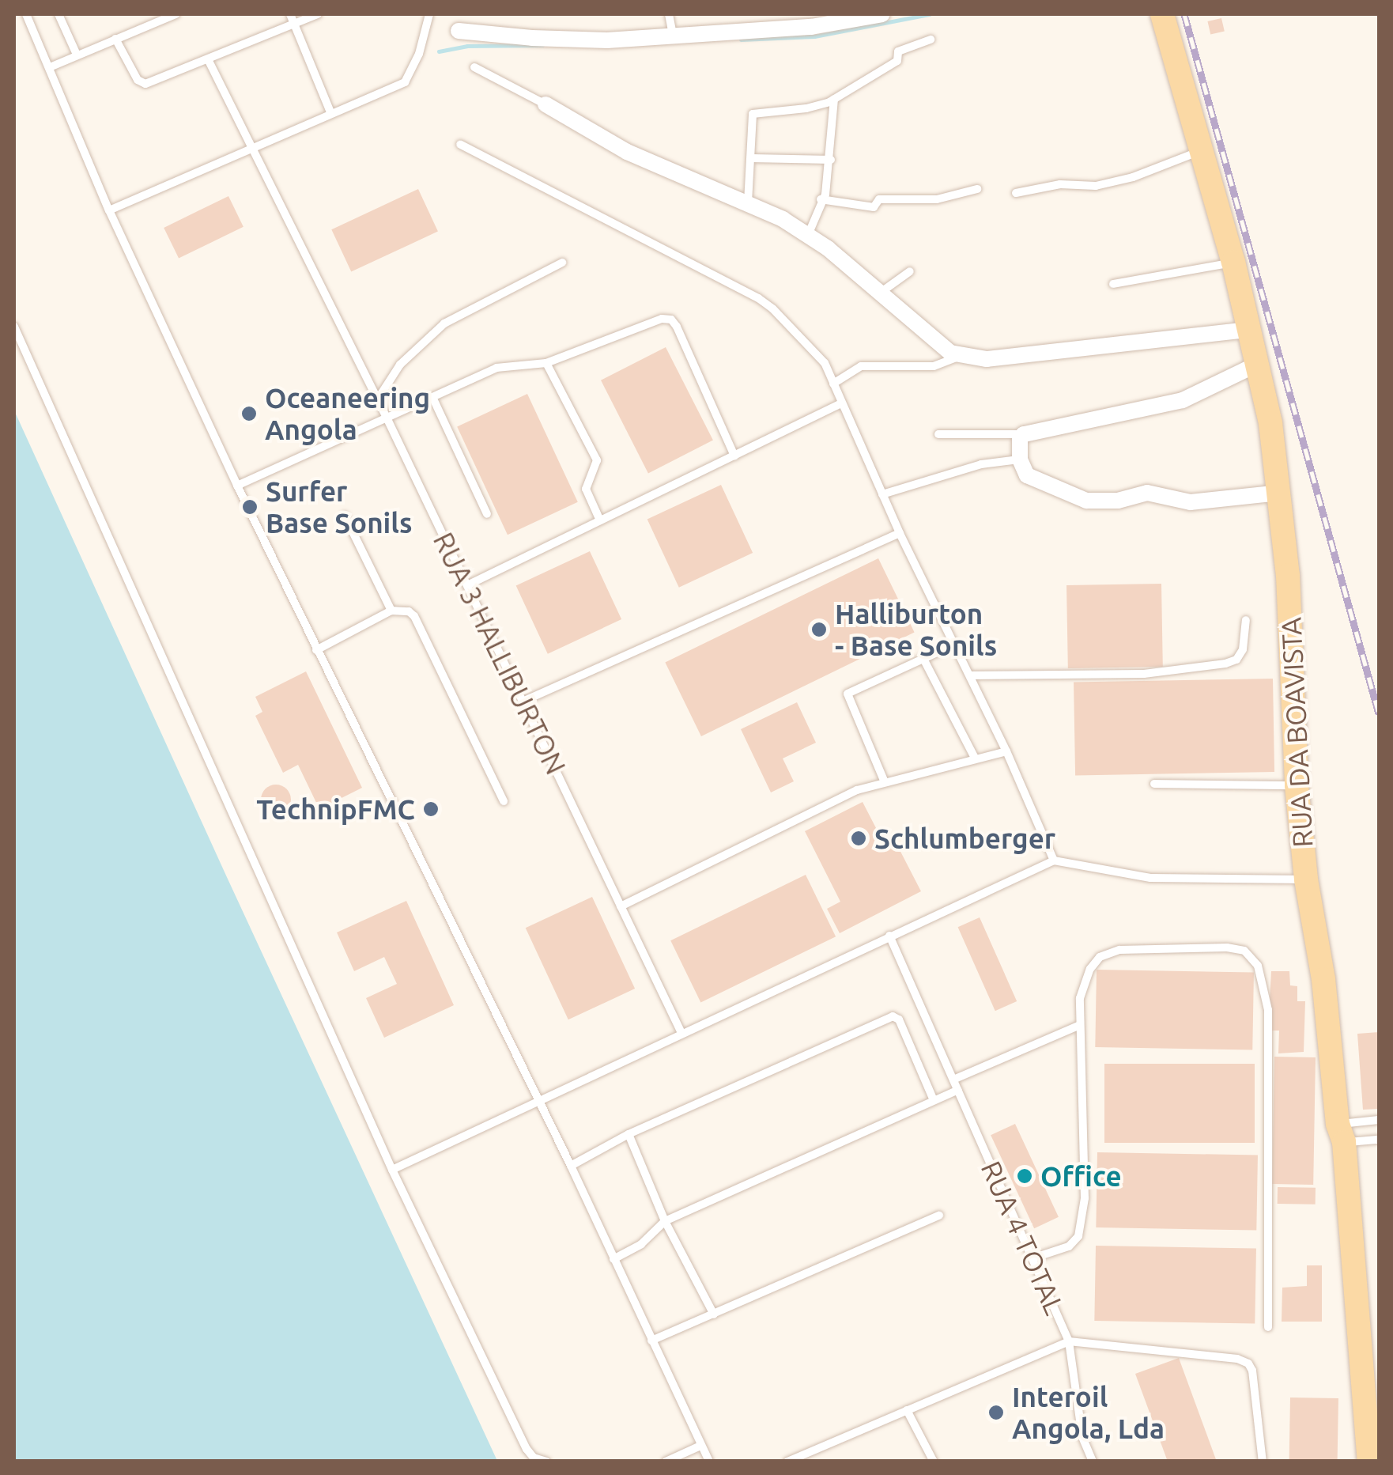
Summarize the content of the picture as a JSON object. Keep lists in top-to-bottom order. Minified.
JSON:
{"streets":{"main road":["RUA DA BOAVISTA"],"lane":["RUA 3 HALLIBURTON","RUA 4 TOTAL"]},"places":["Oceaneering Angola","Surfer Base Sonils","Halliburton - Base Sonils","TechnipFMC","Schlumberger","Office","Interoil Angola, Lda"]}
